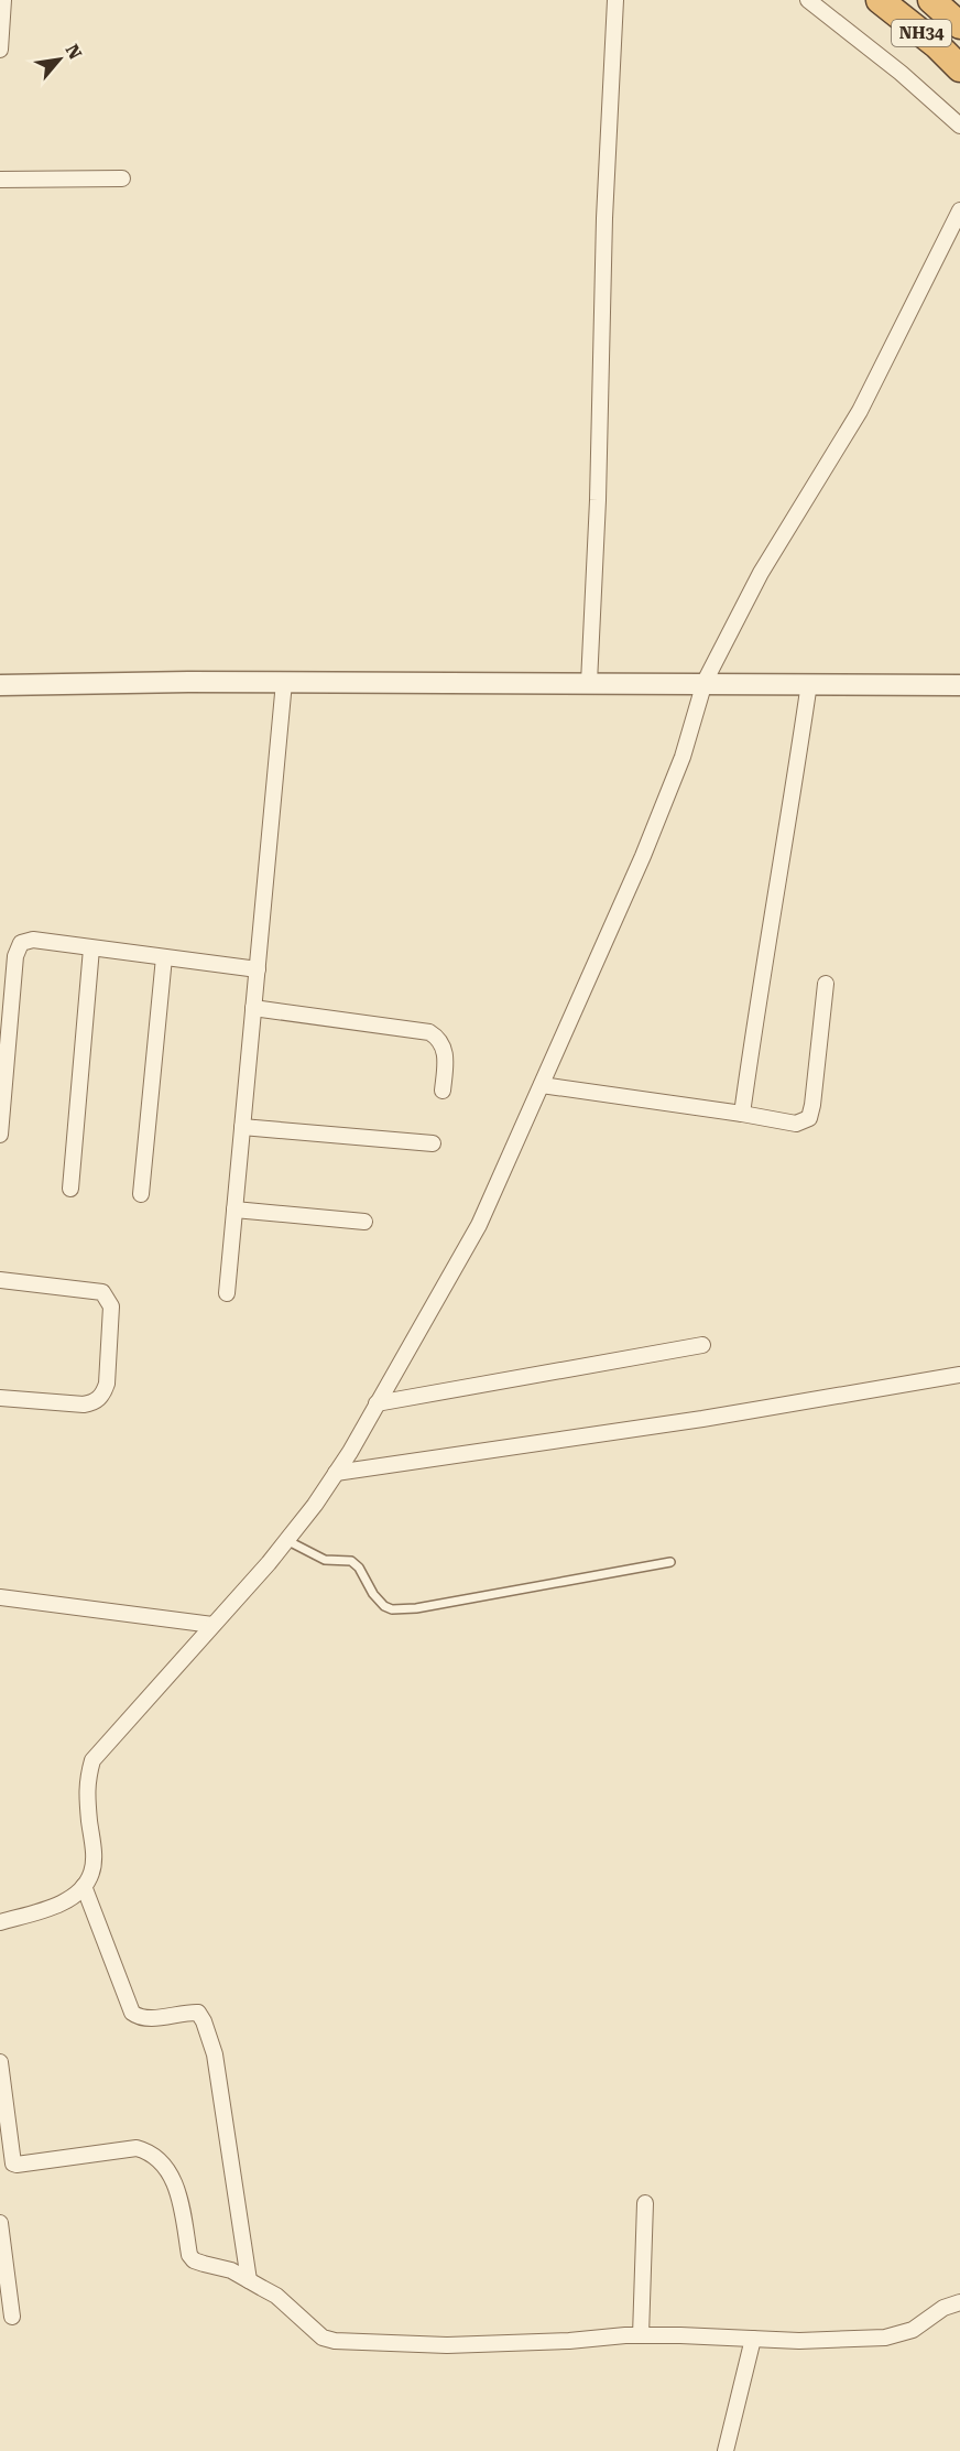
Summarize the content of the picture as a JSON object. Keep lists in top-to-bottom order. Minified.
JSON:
{"streets":{"highway":["NH34"]},"north":"top right"}
